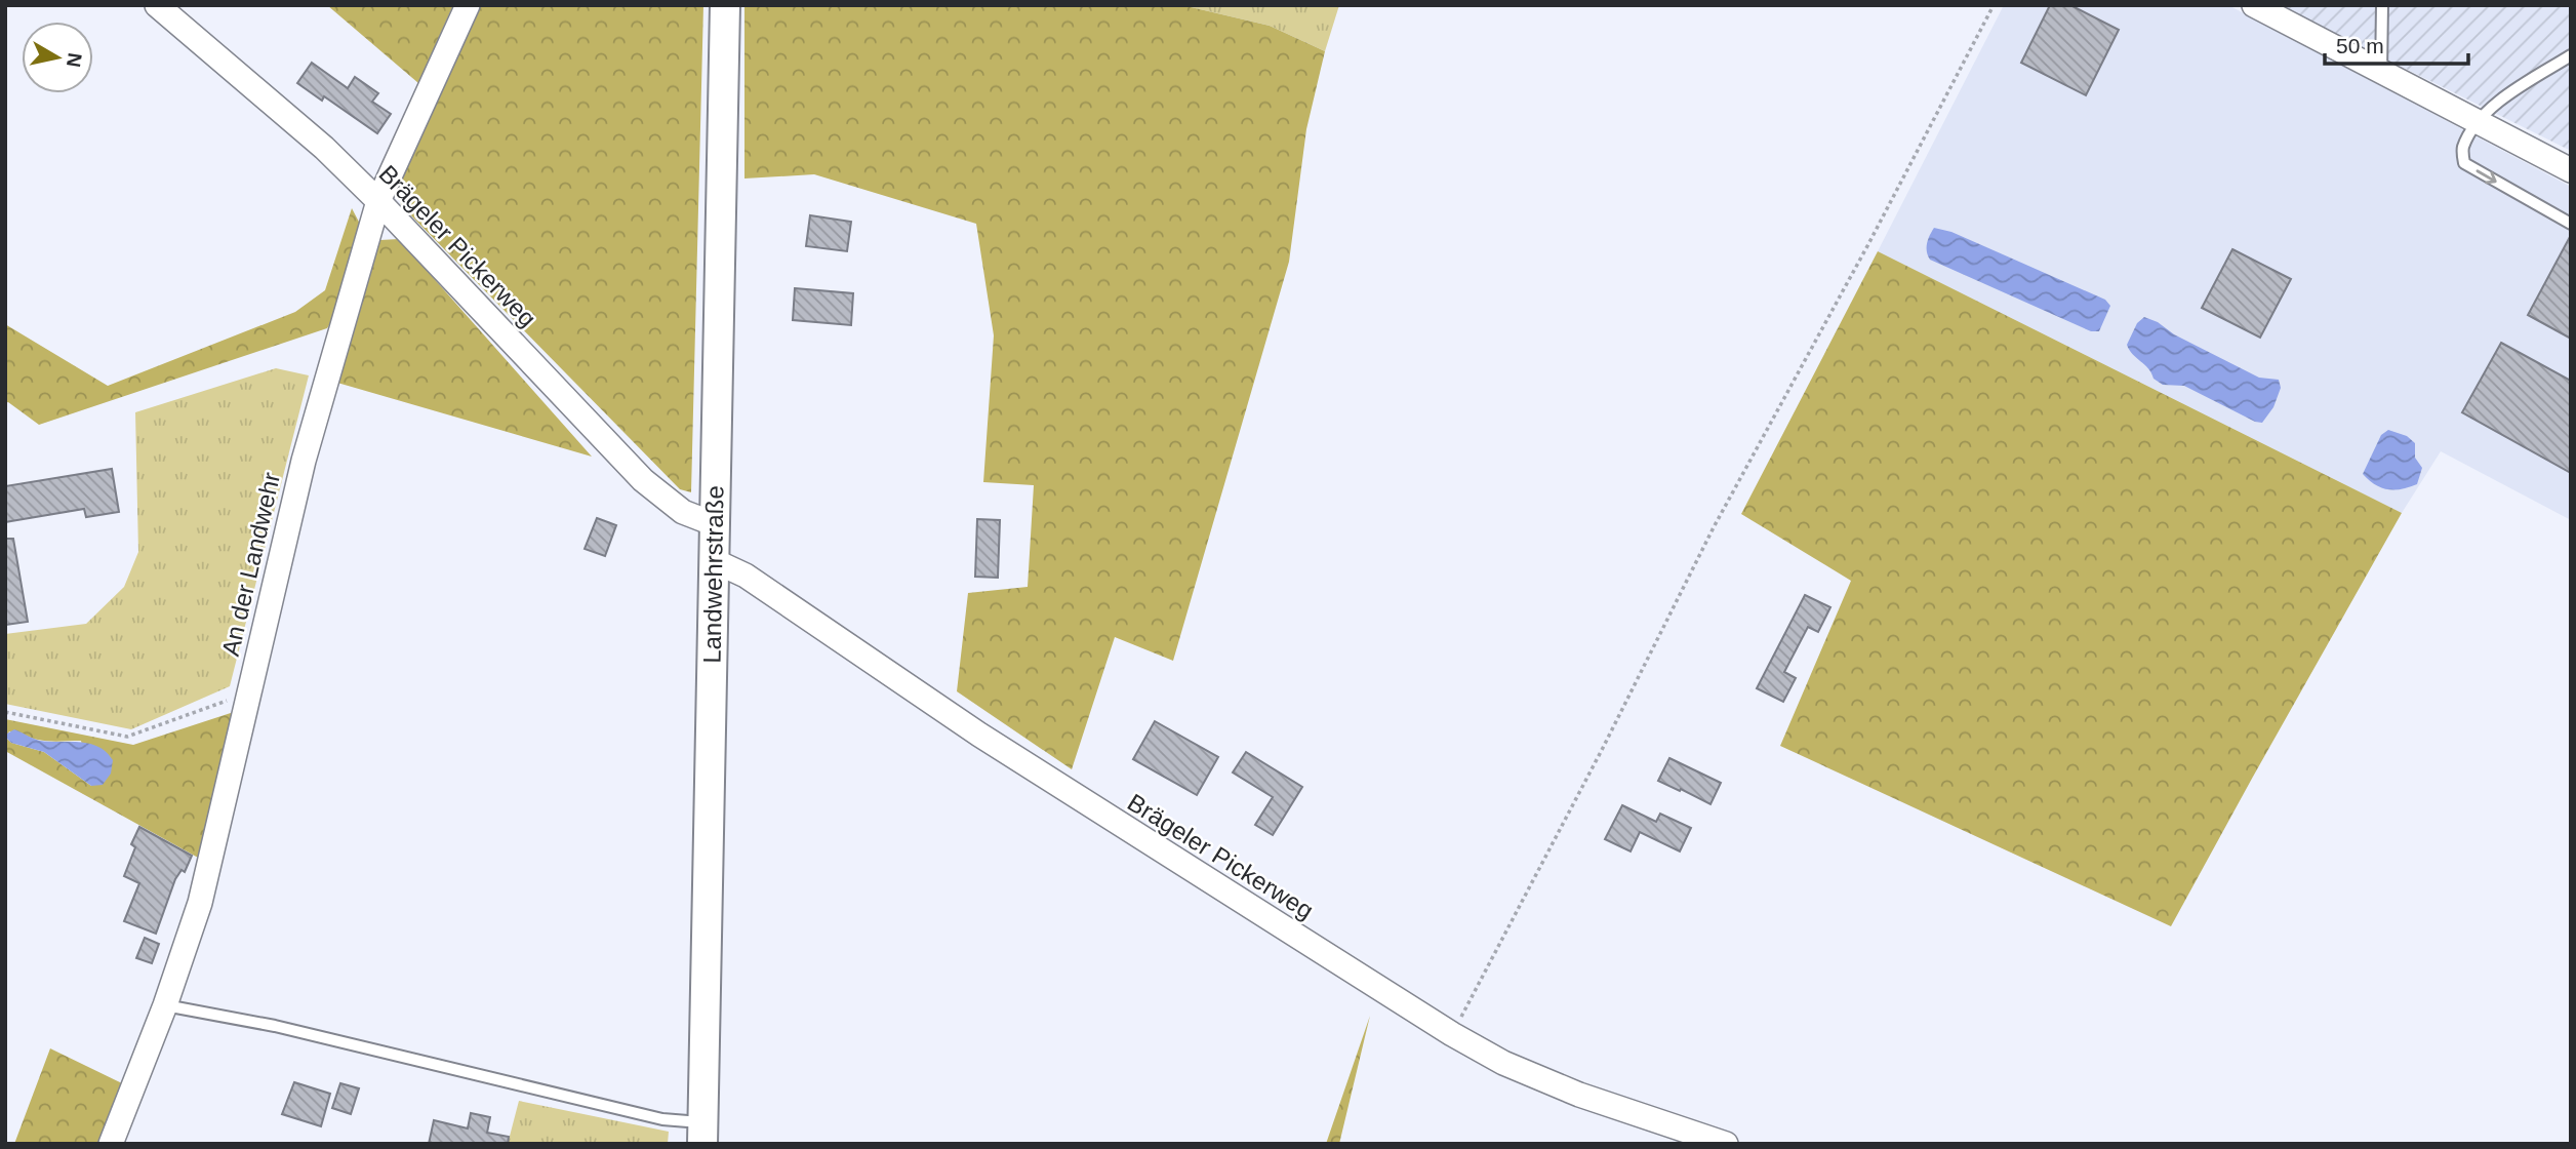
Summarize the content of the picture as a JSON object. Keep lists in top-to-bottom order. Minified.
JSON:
{"streets":{"street":["Brägeler Pickerweg","An der Landwehr","Landwehrstraße"]},"crossings":[["Brägeler Pickerweg","An der Landwehr"],["Brägeler Pickerweg","Landwehrstraße"]],"scale_bar":"50 m","north":"right"}
